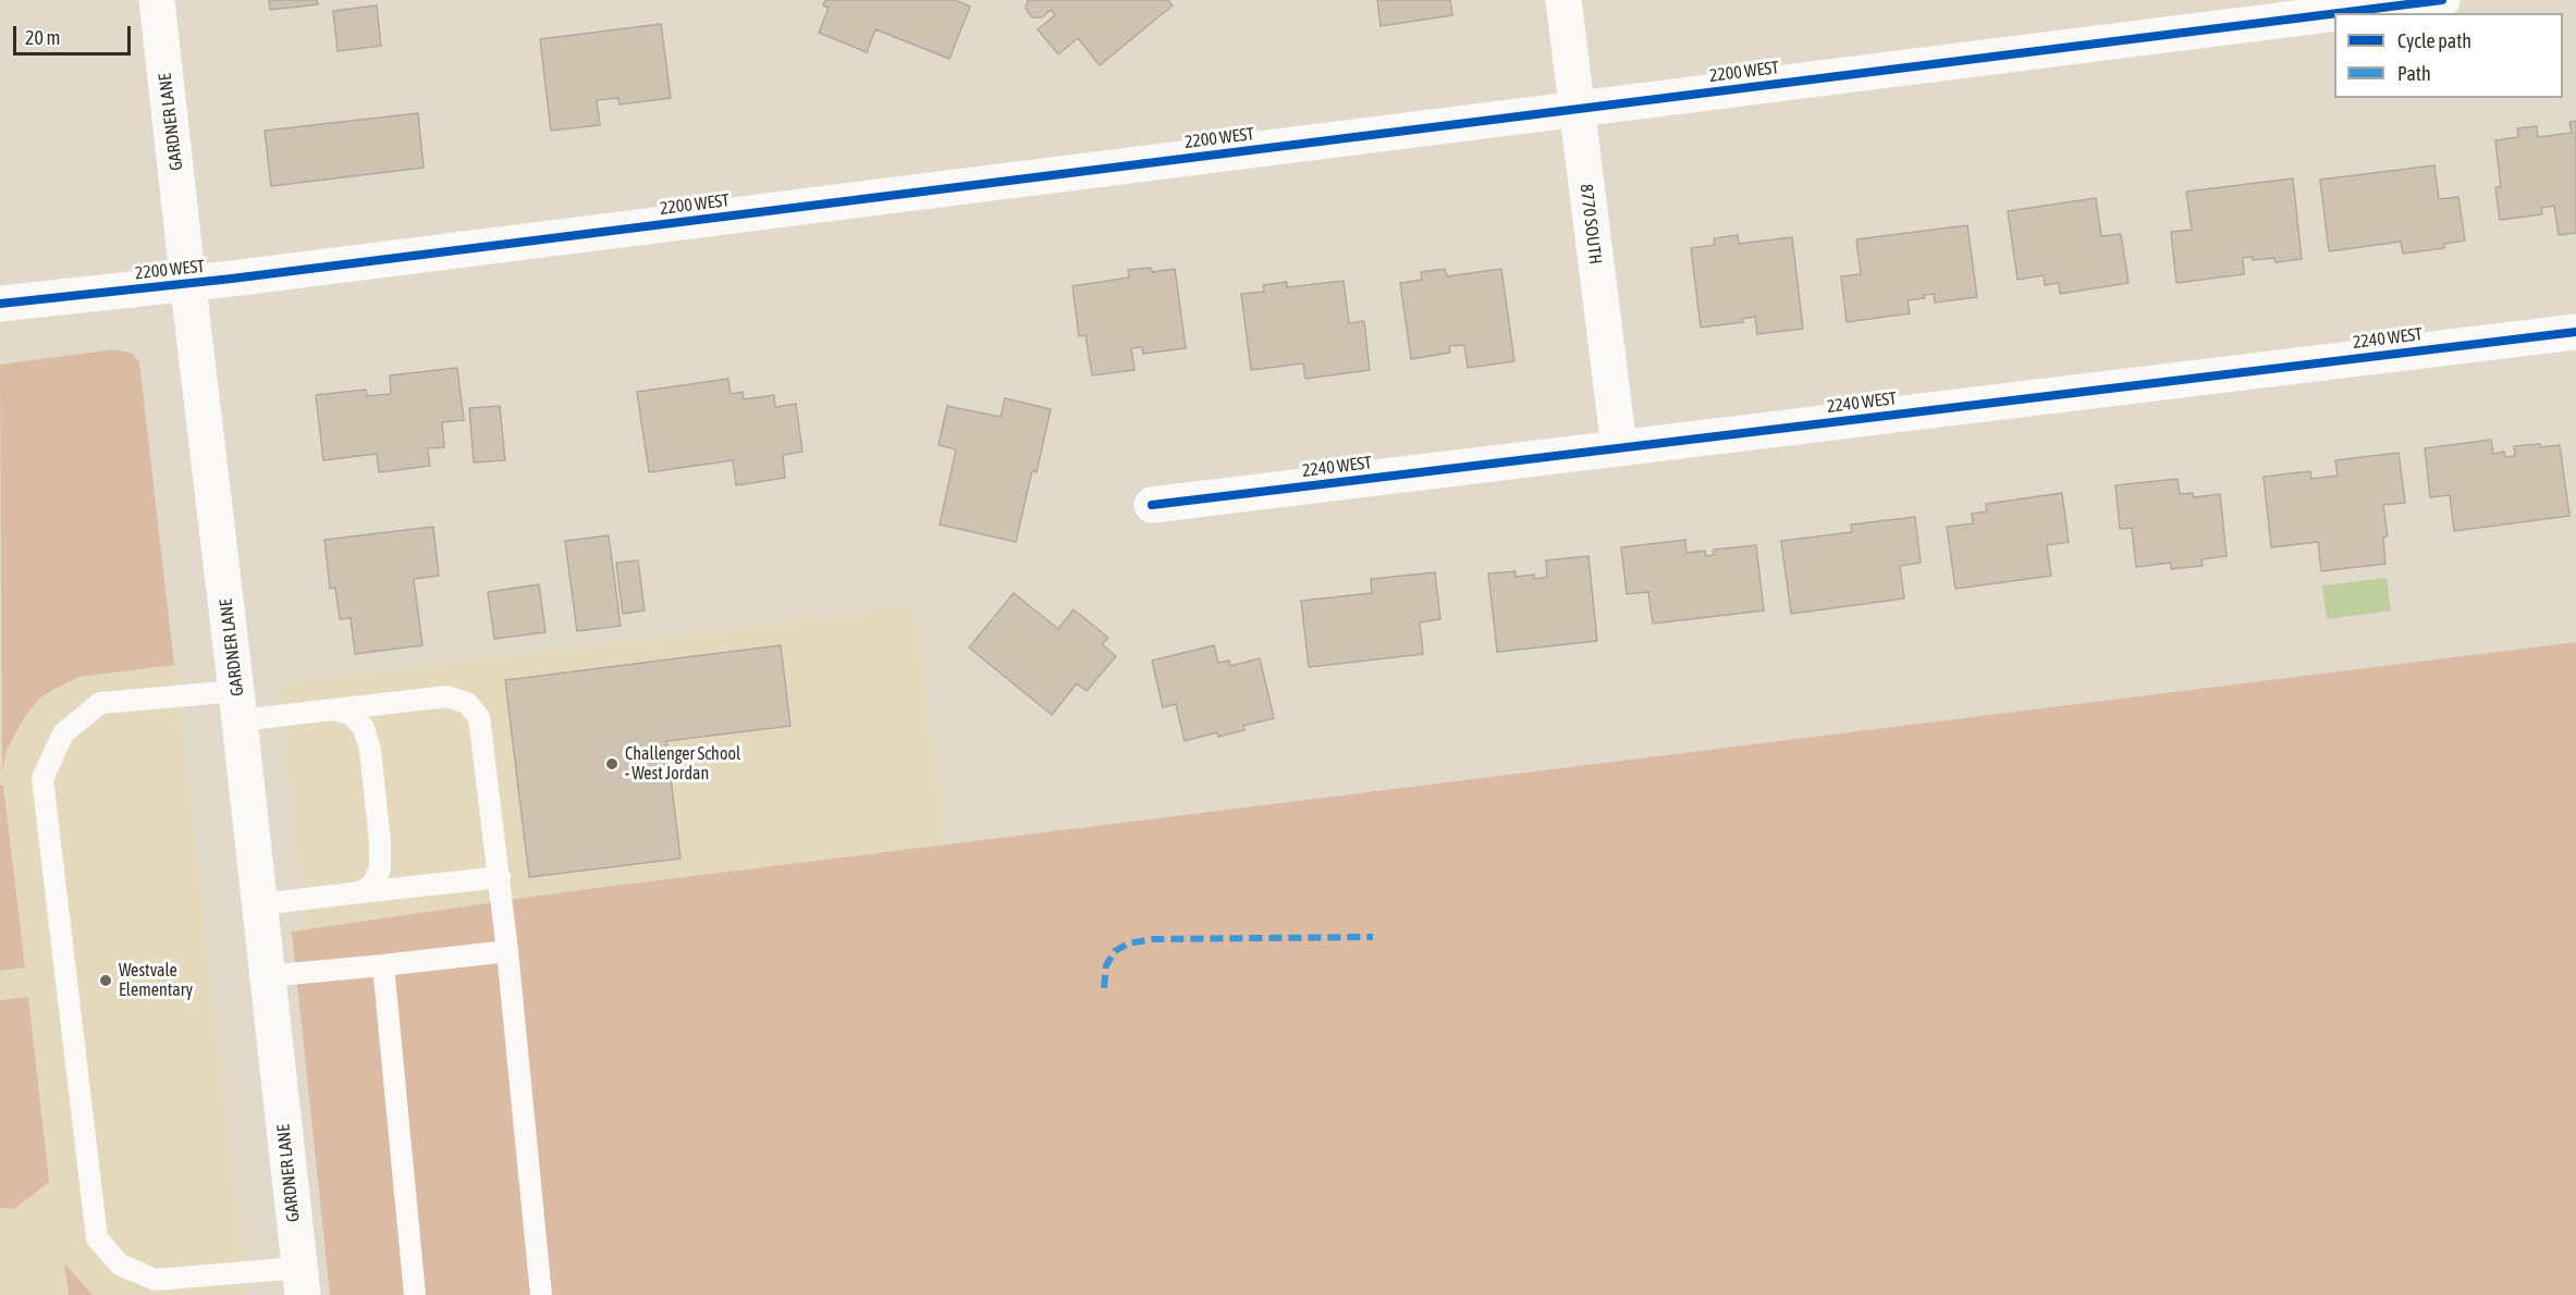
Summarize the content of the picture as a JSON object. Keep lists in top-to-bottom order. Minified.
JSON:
{"streets":{"street":["2200 WEST","GARDNER LANE","8770 SOUTH","2240 WEST"]},"crossings":[["2200 WEST","GARDNER LANE"],["2200 WEST","8770 SOUTH"],["8770 SOUTH","2240 WEST"]],"places":["Challenger School - West Jordan","Westvale Elementary"],"legend":["Cycle path","Path"],"scale_bar":"20 m"}
